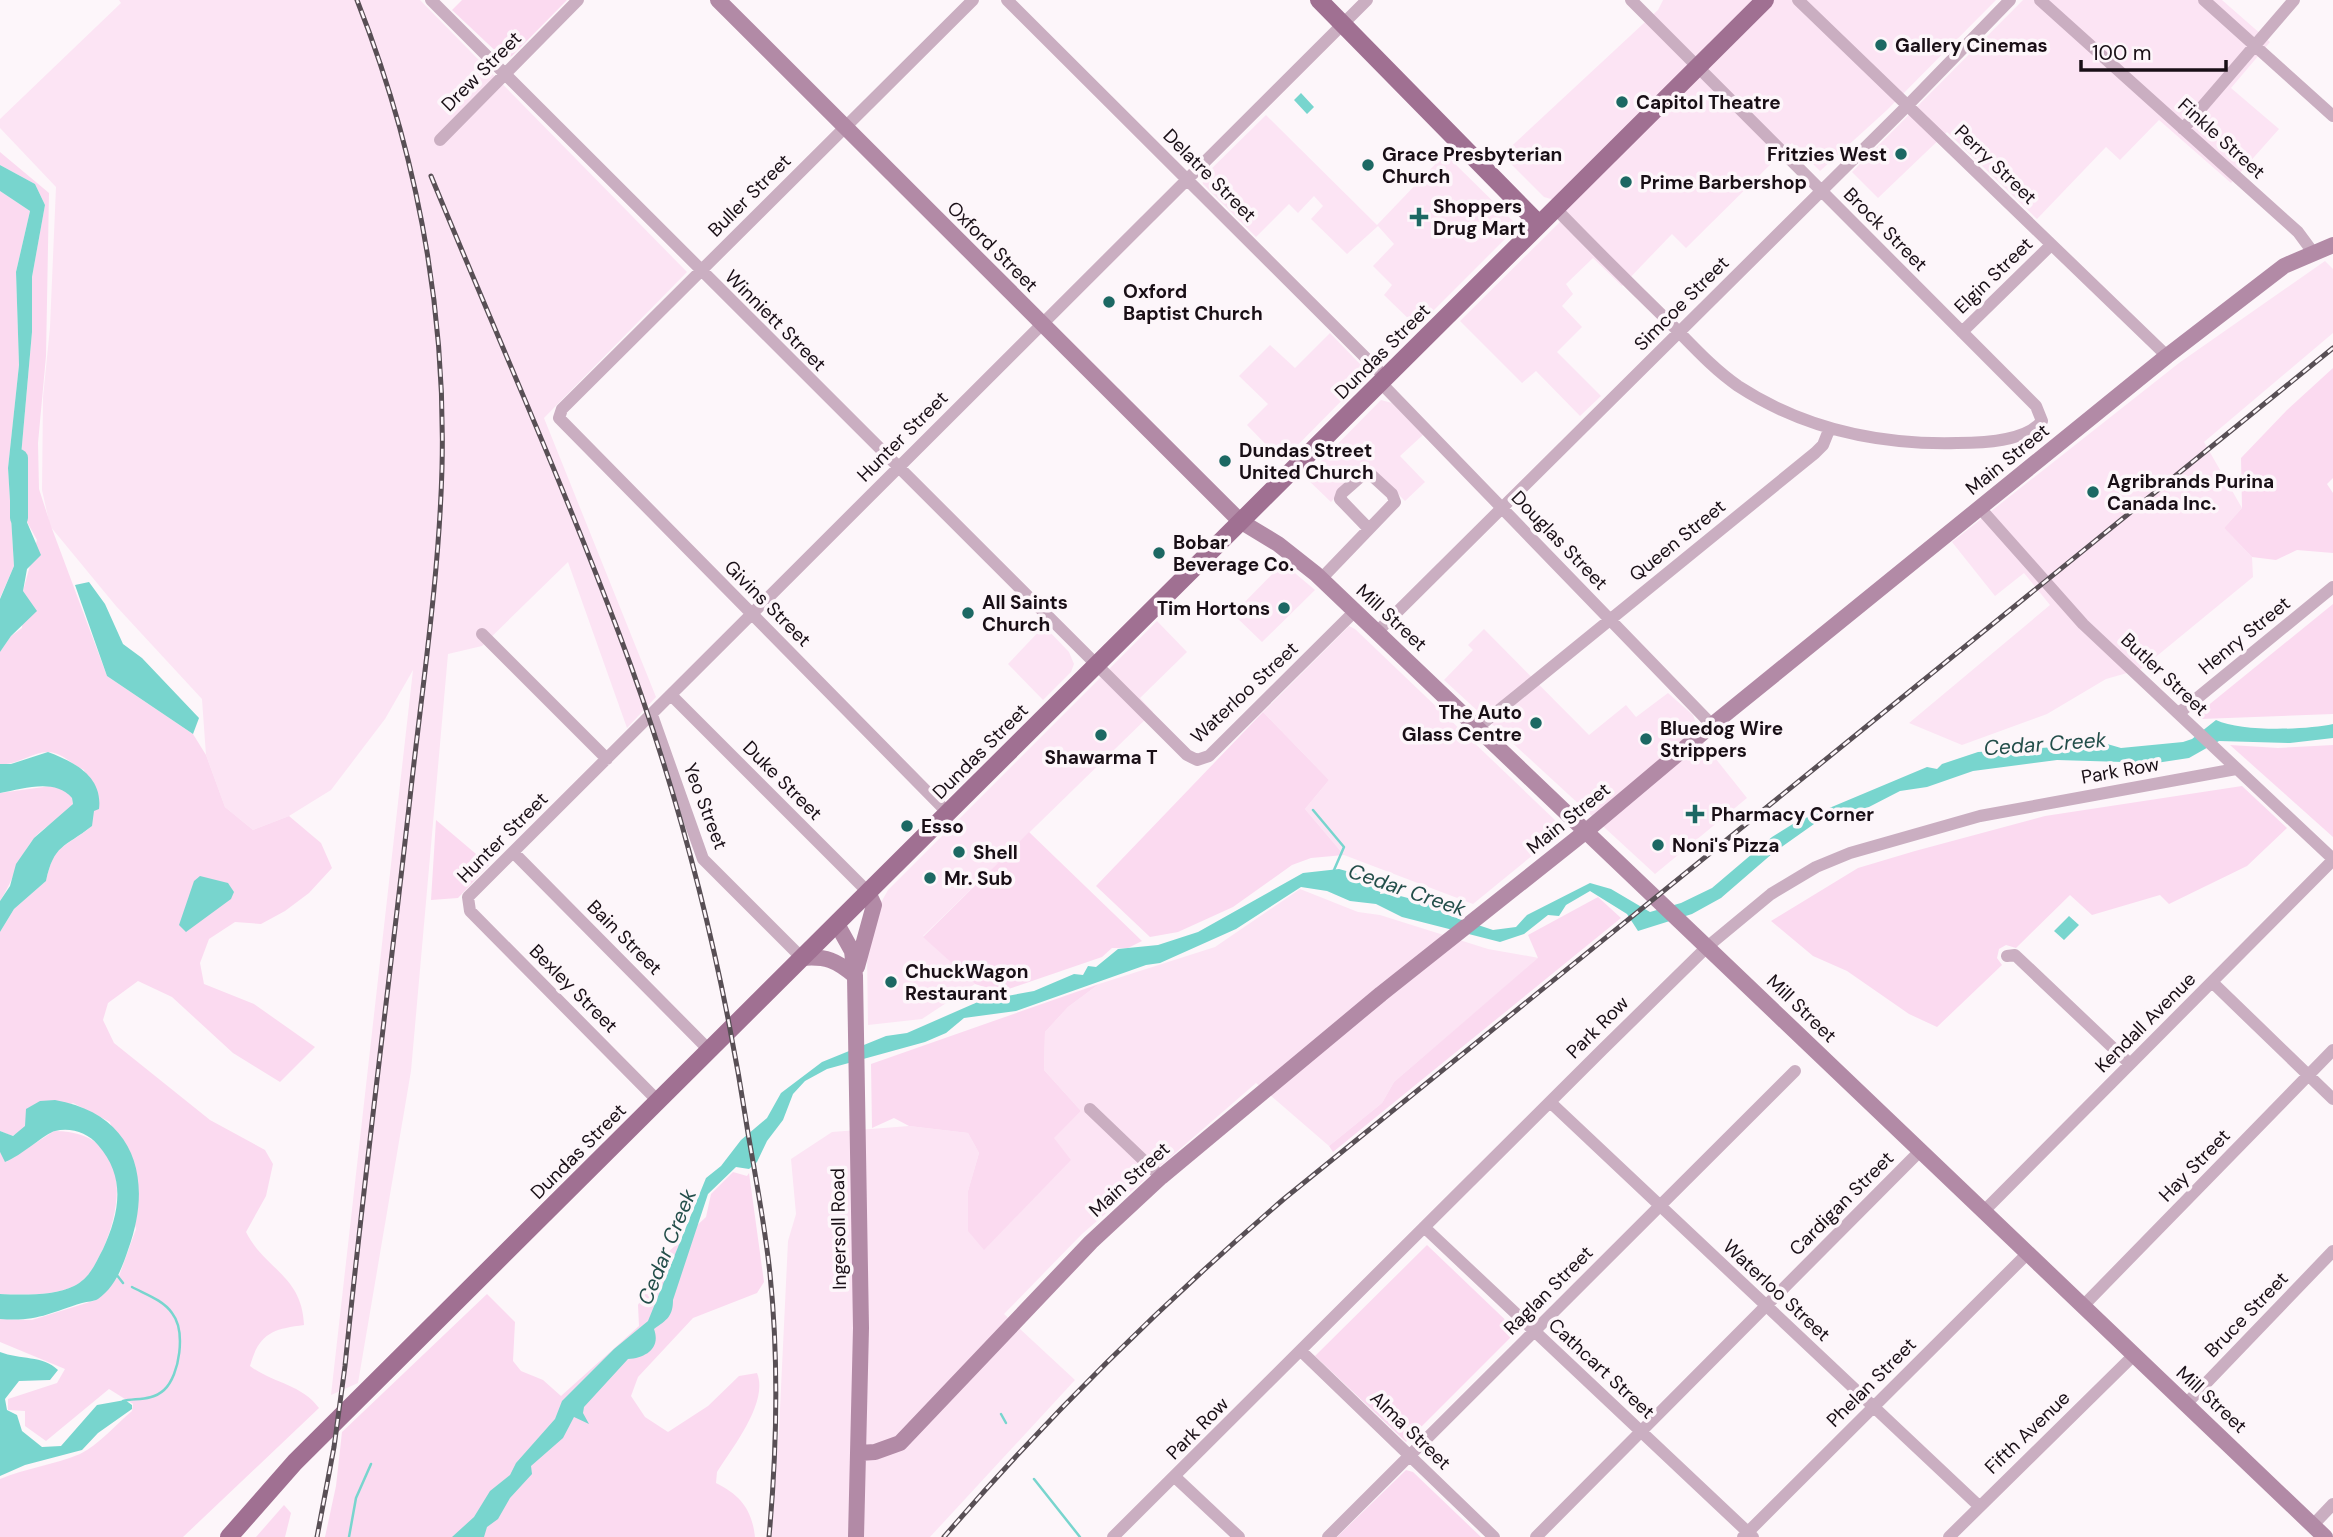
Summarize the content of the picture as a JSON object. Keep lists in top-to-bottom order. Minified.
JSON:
{"streets":{"main road":["Oxford Street","Dundas Street","Main Street","Mill Street","Ingersoll Road"],"street":["Drew Street","Finkle Street","Perry Street","Delatre Street","Buller Street","Brock Street","Elgin Street","Simcoe Street","Winniett Street","Hunter Street","Douglas Street","Queen Street","Givins Street","Henry Street","Butler Street","Waterloo Street","Park Row","Duke Street","Yeo Street","Bain Street","Bexley Street","Kendall Avenue","Hay Street","Cardigan Street","Raglan Street","Bruce Street","Cathcart Street","Phelan Street","Alma Street","Fifth Avenue"]},"crossings":[["Drew Street","Winniett Street"],["Finkle Street","Main Street"],["Perry Street","Elgin Street"],["Perry Street","Simcoe Street"],["Perry Street","Main Street"],["Delatre Street","Dundas Street"],["Delatre Street","Hunter Street"],["Delatre Street","Douglas Street"],["Buller Street","Oxford Street"],["Buller Street","Winniett Street"],["Buller Street","Givins Street"],["Brock Street","Elgin Street"],["Brock Street","Simcoe Street"],["Brock Street","Dundas Street"],["Brock Street","Queen Street"],["Oxford Street","Dundas Street"],["Oxford Street","Hunter Street"],["Oxford Street","Mill Street"],["Simcoe Street","Douglas Street"],["Simcoe Street","Mill Street"],["Winniett Street","Dundas Street"],["Winniett Street","Hunter Street"],["Winniett Street","Waterloo Street"],["Dundas Street","Douglas Street"],["Dundas Street","Givins Street"],["Dundas Street","Mill Street"],["Dundas Street","Waterloo Street"],["Dundas Street","Duke Street"],["Dundas Street","Yeo Street"],["Dundas Street","Bain Street"],["Dundas Street","Bexley Street"],["Dundas Street","Ingersoll Road"],["Hunter Street","Givins Street"],["Hunter Street","Duke Street"],["Hunter Street","Yeo Street"],["Hunter Street","Bain Street"],["Hunter Street","Bexley Street"],["Main Street","Douglas Street"],["Main Street","Mill Street"],["Main Street","Butler Street"],["Main Street","Ingersoll Road"],["Douglas Street","Queen Street"],["Queen Street","Mill Street"],["Mill Street","Waterloo Street"],["Mill Street","Park Row"],["Mill Street","Kendall Avenue"],["Mill Street","Hay Street"],["Mill Street","Cardigan Street"],["Mill Street","Bruce Street"],["Mill Street","Phelan Street"],["Mill Street","Fifth Avenue"],["Henry Street","Butler Street"],["Butler Street","Park Row"],["Butler Street","Kendall Avenue"],["Waterloo Street","Park Row"],["Waterloo Street","Cardigan Street"],["Waterloo Street","Raglan Street"],["Waterloo Street","Phelan Street"],["Waterloo Street","Fifth Avenue"],["Park Row","Cathcart Street"],["Park Row","Alma Street"],["Cardigan Street","Cathcart Street"],["Raglan Street","Cathcart Street"],["Raglan Street","Alma Street"],["Cathcart Street","Phelan Street"]],"water":["Cedar Creek"],"places":{"other":["Gallery Cinemas","Capitol Theatre","Fritzies West","Grace Presbyterian Church","Prime Barbershop","Oxford Baptist Church","Dundas Street United Church","Agribrands Purina Canada Inc.","Bobar Beverage Co.","Tim Hortons","All Saints Church","The Auto Glass Centre","Shawarma T","Bluedog Wire Strippers","Esso","Noni's Pizza","Shell","Mr. Sub","ChuckWagon Restaurant"],"health":["Shoppers Drug Mart","Pharmacy Corner"]},"scale_bar":"100 m"}
